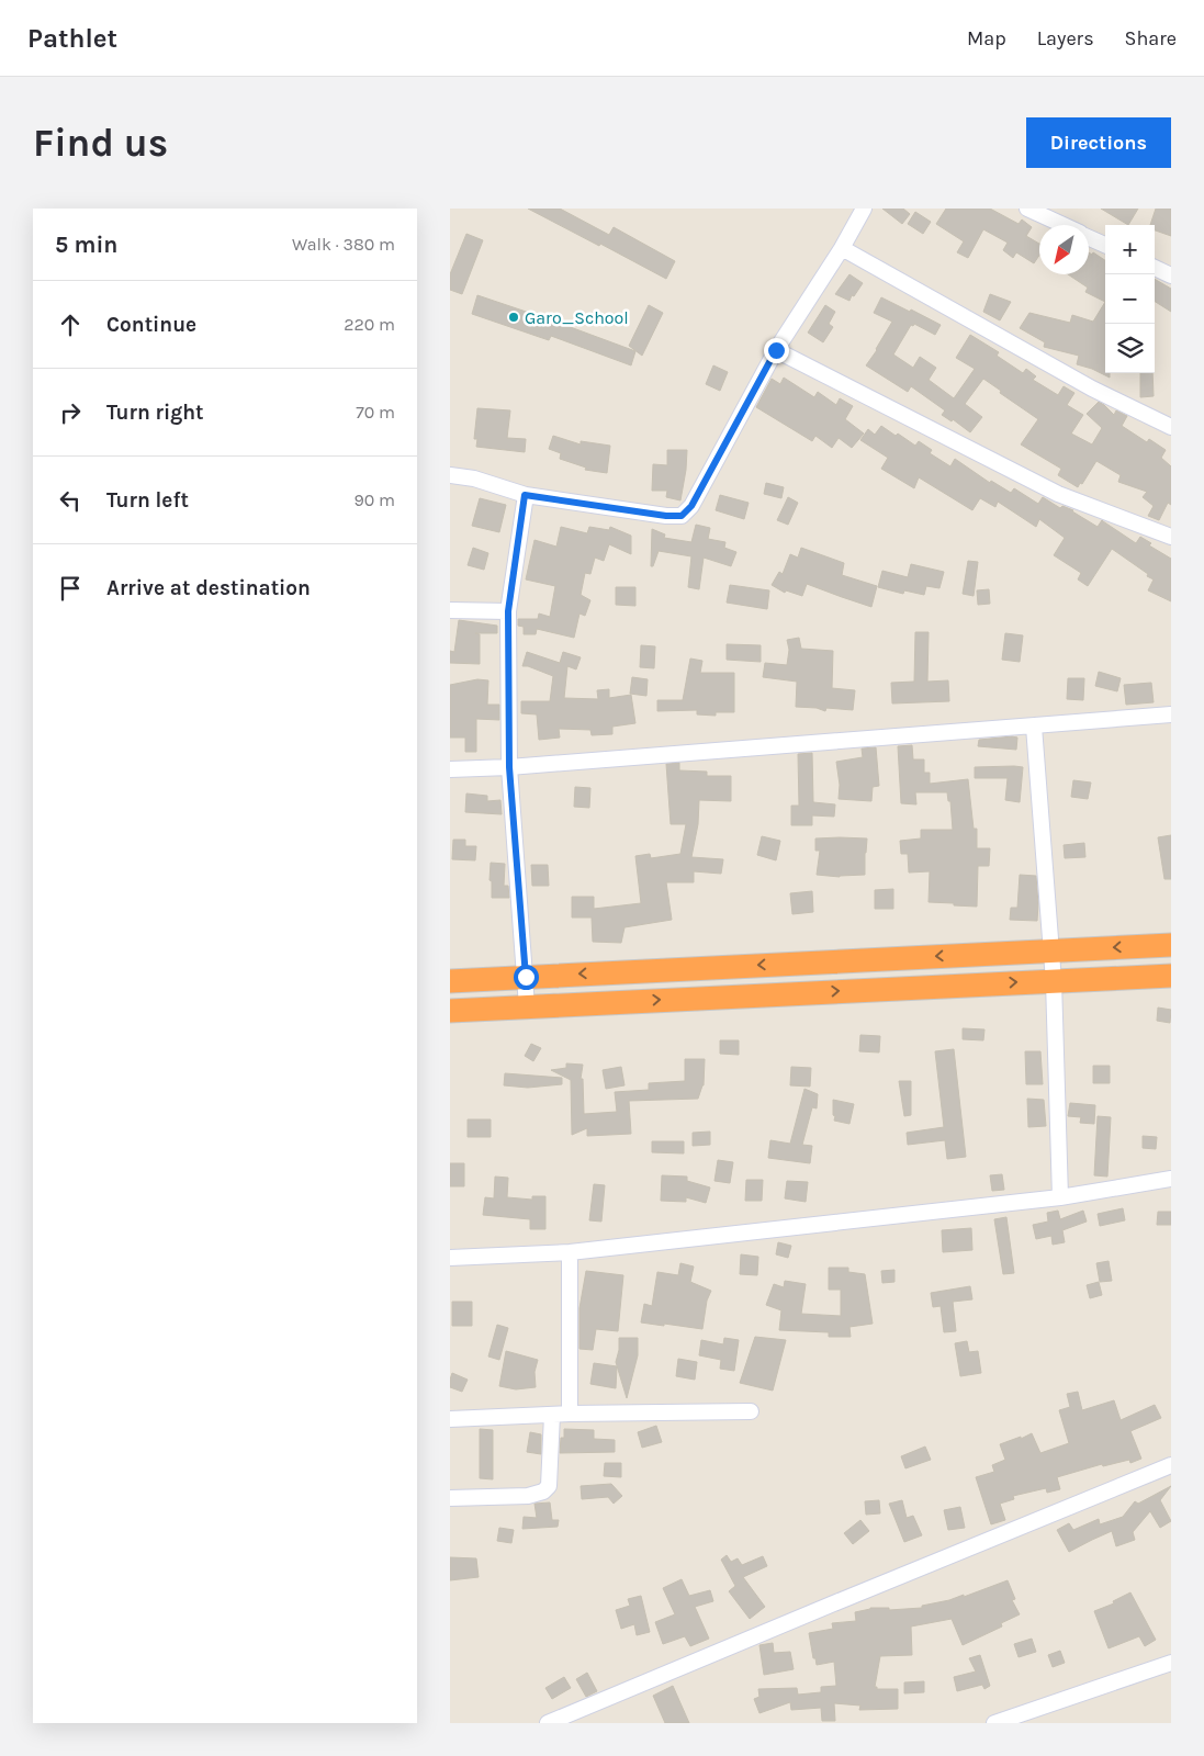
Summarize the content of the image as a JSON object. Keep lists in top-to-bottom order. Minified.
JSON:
{"places":["Garo_School"],"north":"bottom left","page":{"header":"Pathlet","nav":["Map","Layers","Share"],"buttons":"Directions","title":"Find us","heading":["5 min","Walk · 380 m"],"map_buttons":["+","−"],"list":[["Continue","220 m"],["Turn right","70 m"],["Turn left","90 m"],"Arrive at destination"]}}
